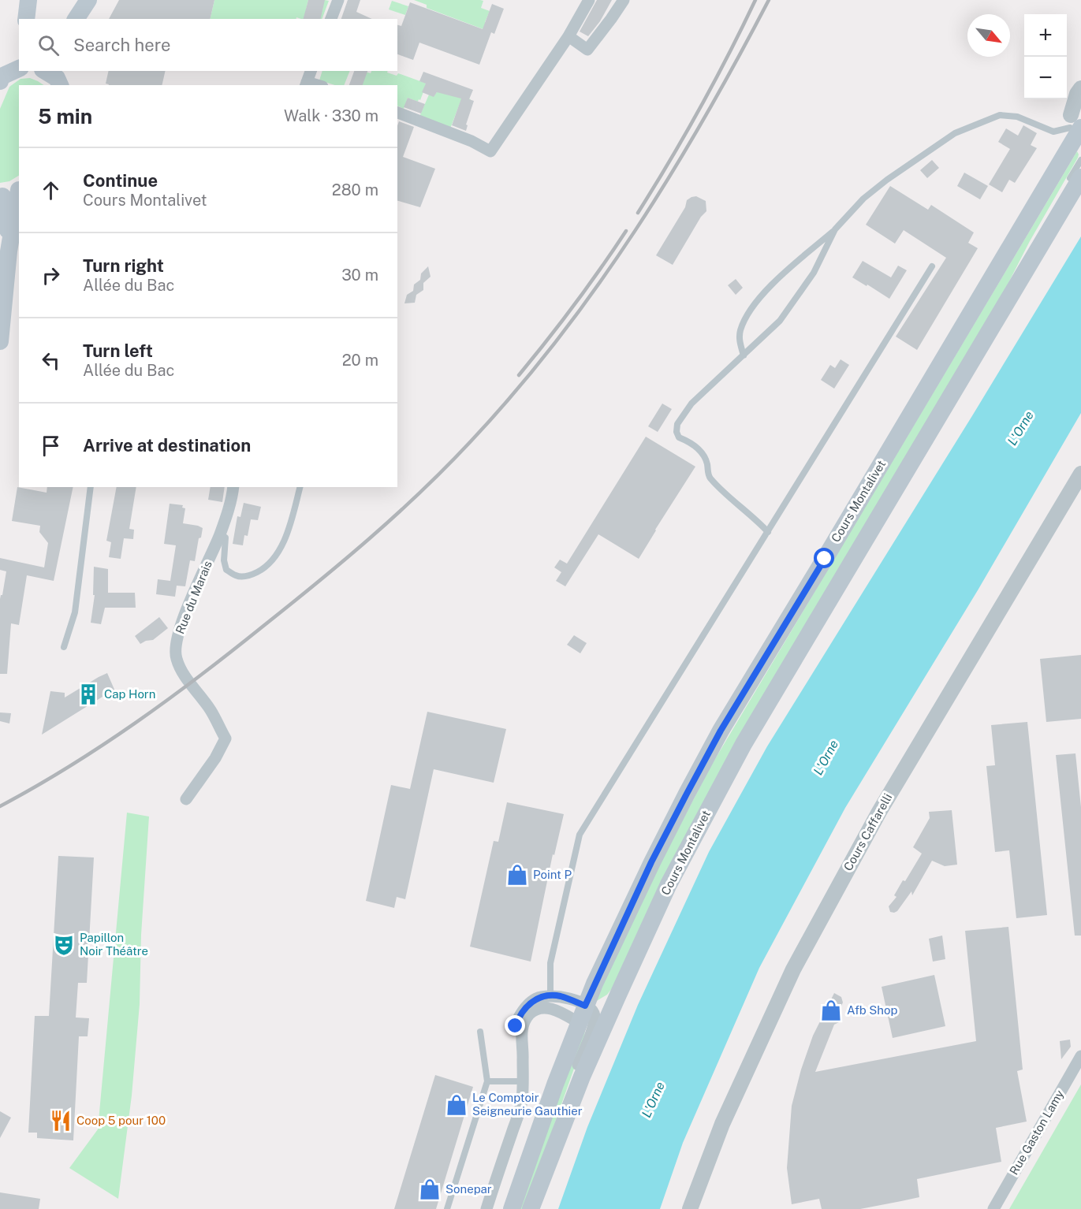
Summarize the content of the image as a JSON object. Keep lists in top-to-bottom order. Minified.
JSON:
{"streets":{"main road":["Cours Montalivet"],"street":["Rue du Marais","Cours Caffarelli","Rue Gaston Lamy"]},"water":["L'Orne"],"places":{"building":["Cap Horn"],"shop":["Point P","Afb Shop","Le Comptoir Seigneurie Gauthier","Sonepar"],"theatre":["Papillon Noir Théâtre"],"restaurant":["Coop 5 pour 100"]},"north":"bottom right","page":{"map_buttons":["+","−"],"search":"Search here","heading":["5 min","Walk · 330 m"],"list":[["Continue","Cours Montalivet","280 m"],["Turn right","Allée du Bac","30 m"],["Turn left","Allée du Bac","20 m"],"Arrive at destination"]}}
